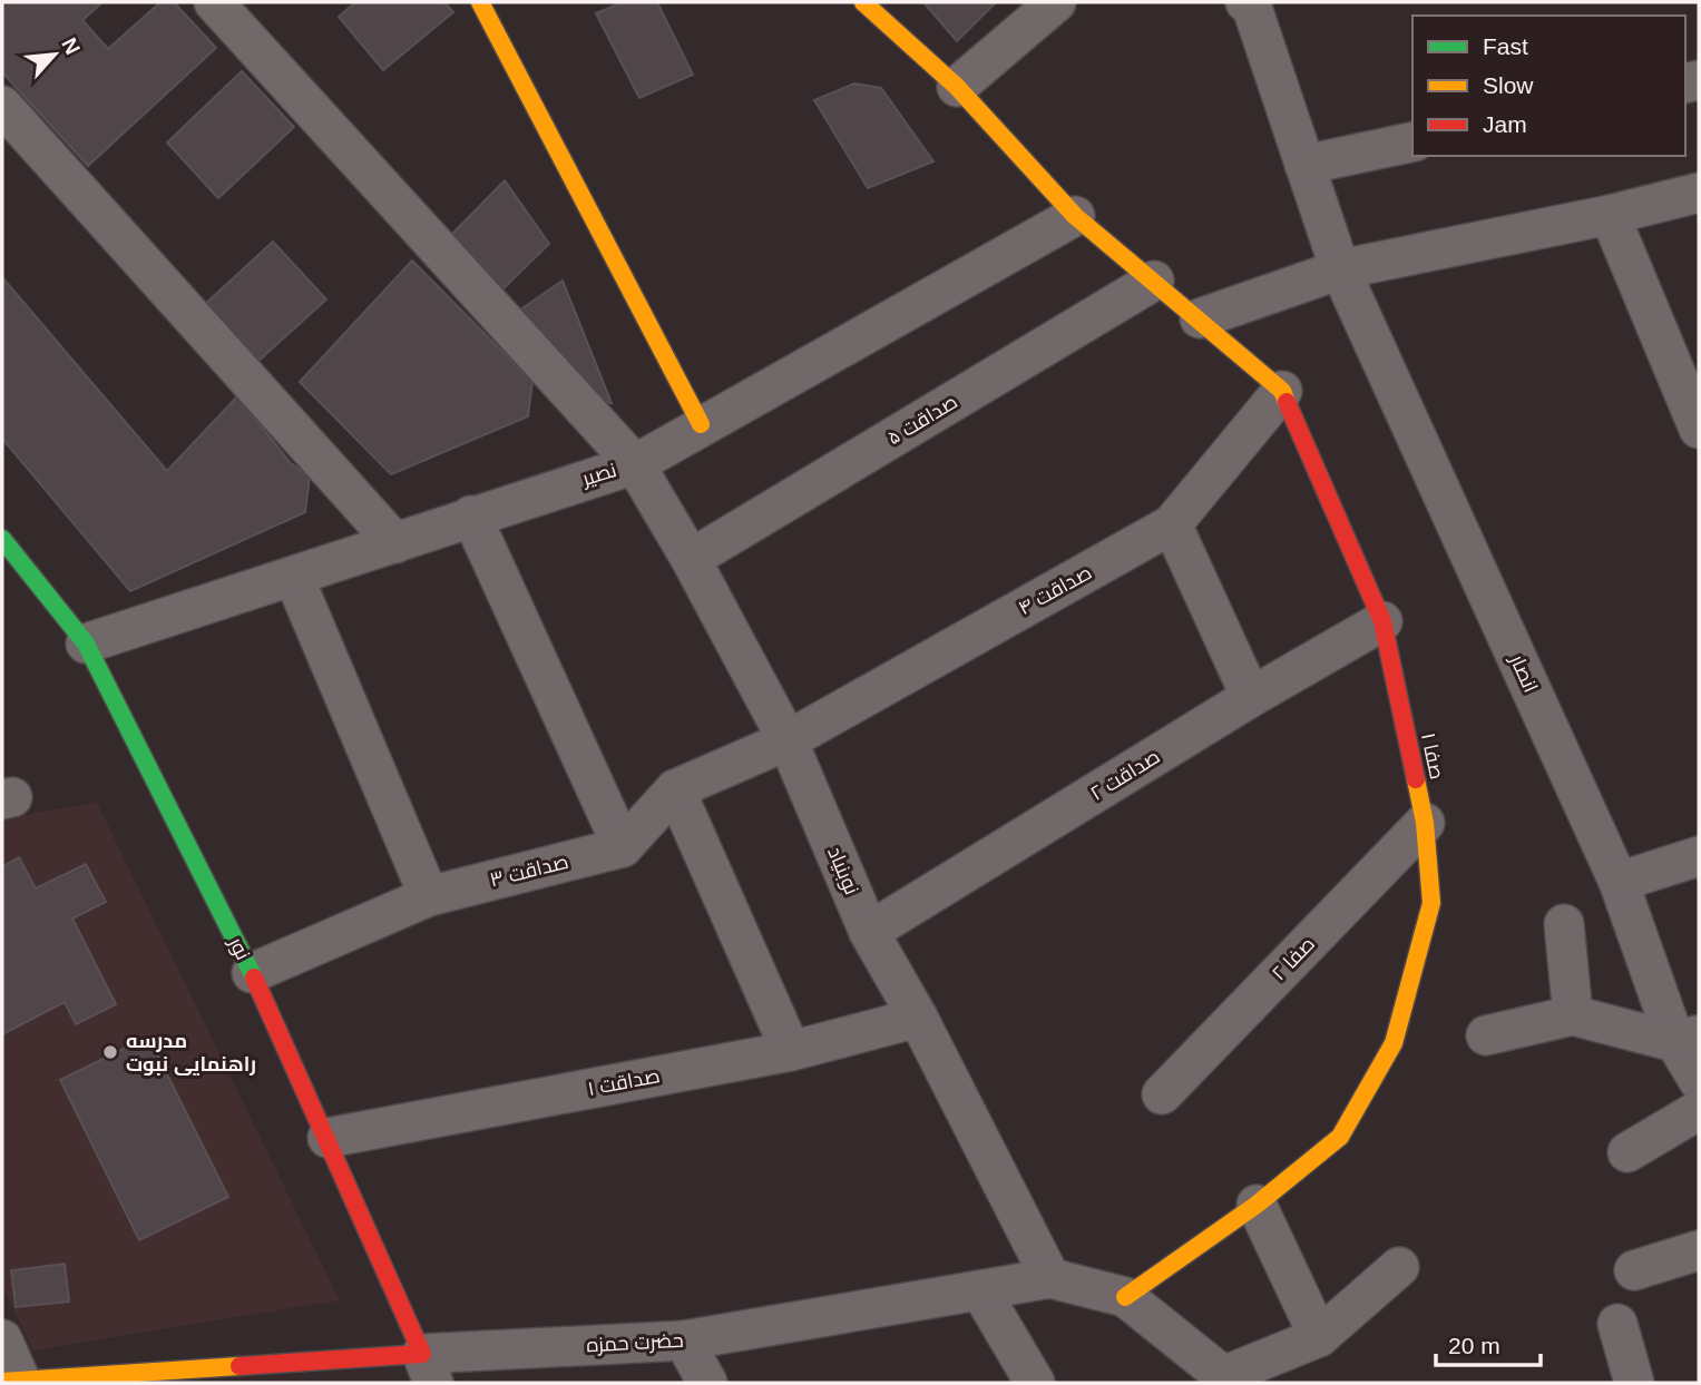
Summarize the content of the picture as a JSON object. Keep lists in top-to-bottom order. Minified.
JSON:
{"streets":{"street":["صداقت ۵","نصیر","صداقت ۴","انصار","صفا ۱","صداقت ۲","صداقت ۳","نوبنیاد","نور","صفا ۲","صداقت ۱","حضرت حمزه"]},"crossings":[["صداقت ۵","صفا ۱"],["صداقت ۵","نوبنیاد"],["نصیر","صفا ۱"],["نصیر","نوبنیاد"],["نصیر","نور"],["صداقت ۴","صفا ۱"],["صداقت ۴","نوبنیاد"],["صفا ۱","صداقت ۲"],["صفا ۱","صفا ۲"],["صفا ۱","حضرت حمزه"],["صداقت ۲","نوبنیاد"],["صداقت ۳","نور"],["نوبنیاد","صداقت ۱"],["نوبنیاد","حضرت حمزه"],["نور","صداقت ۱"],["نور","حضرت حمزه"]],"places":["مدرسه راهنمایی نبوت"],"legend":["Fast","Slow","Jam"],"scale_bar":"20 m","north":"top right"}
